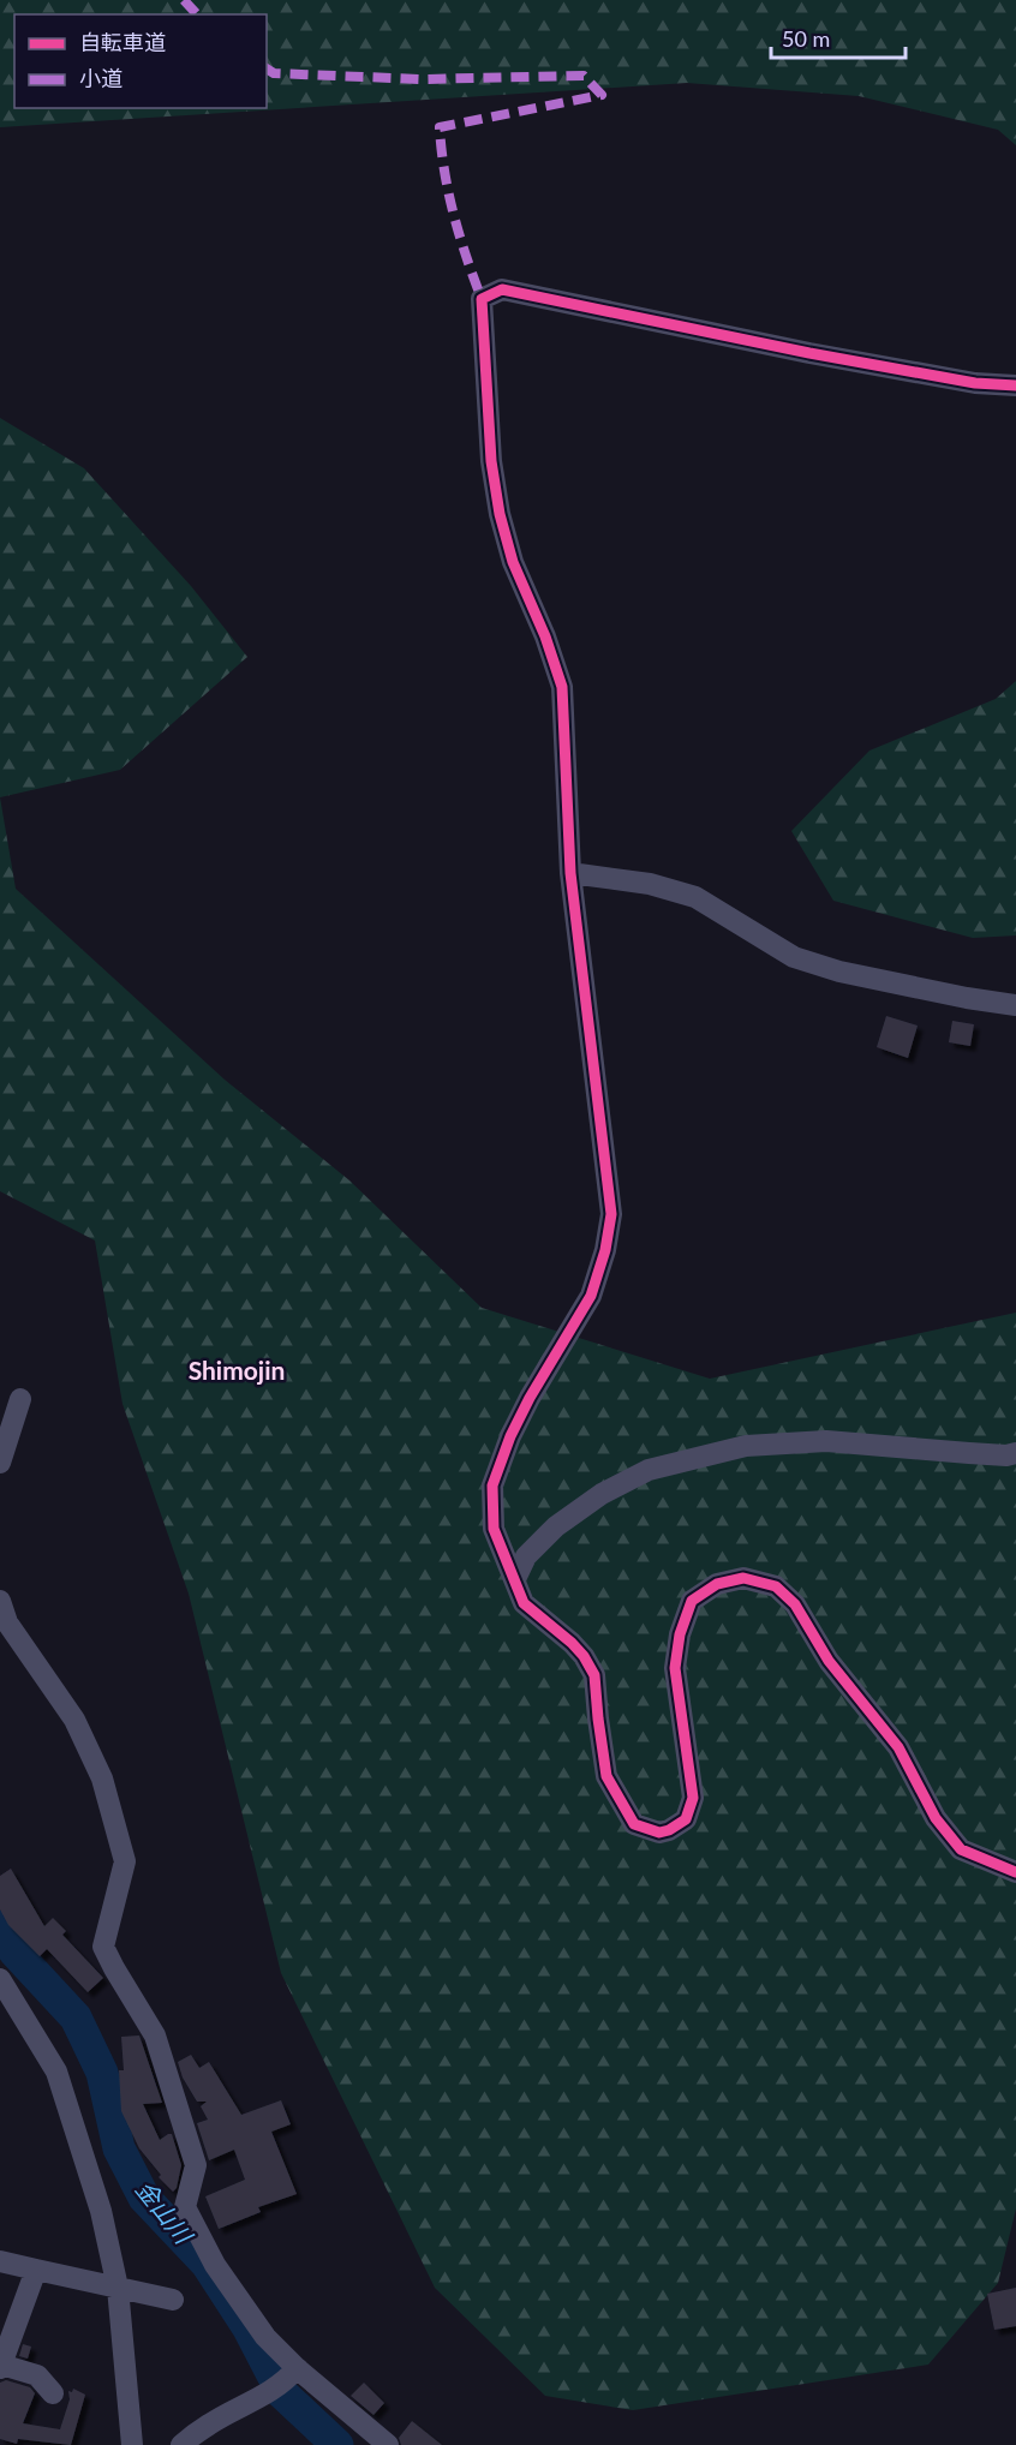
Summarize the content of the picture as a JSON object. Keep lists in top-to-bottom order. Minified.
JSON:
{"districts":["Shimojin"],"water":["金山川"],"legend":["自転車道","小道"],"scale_bar":"50 m"}
